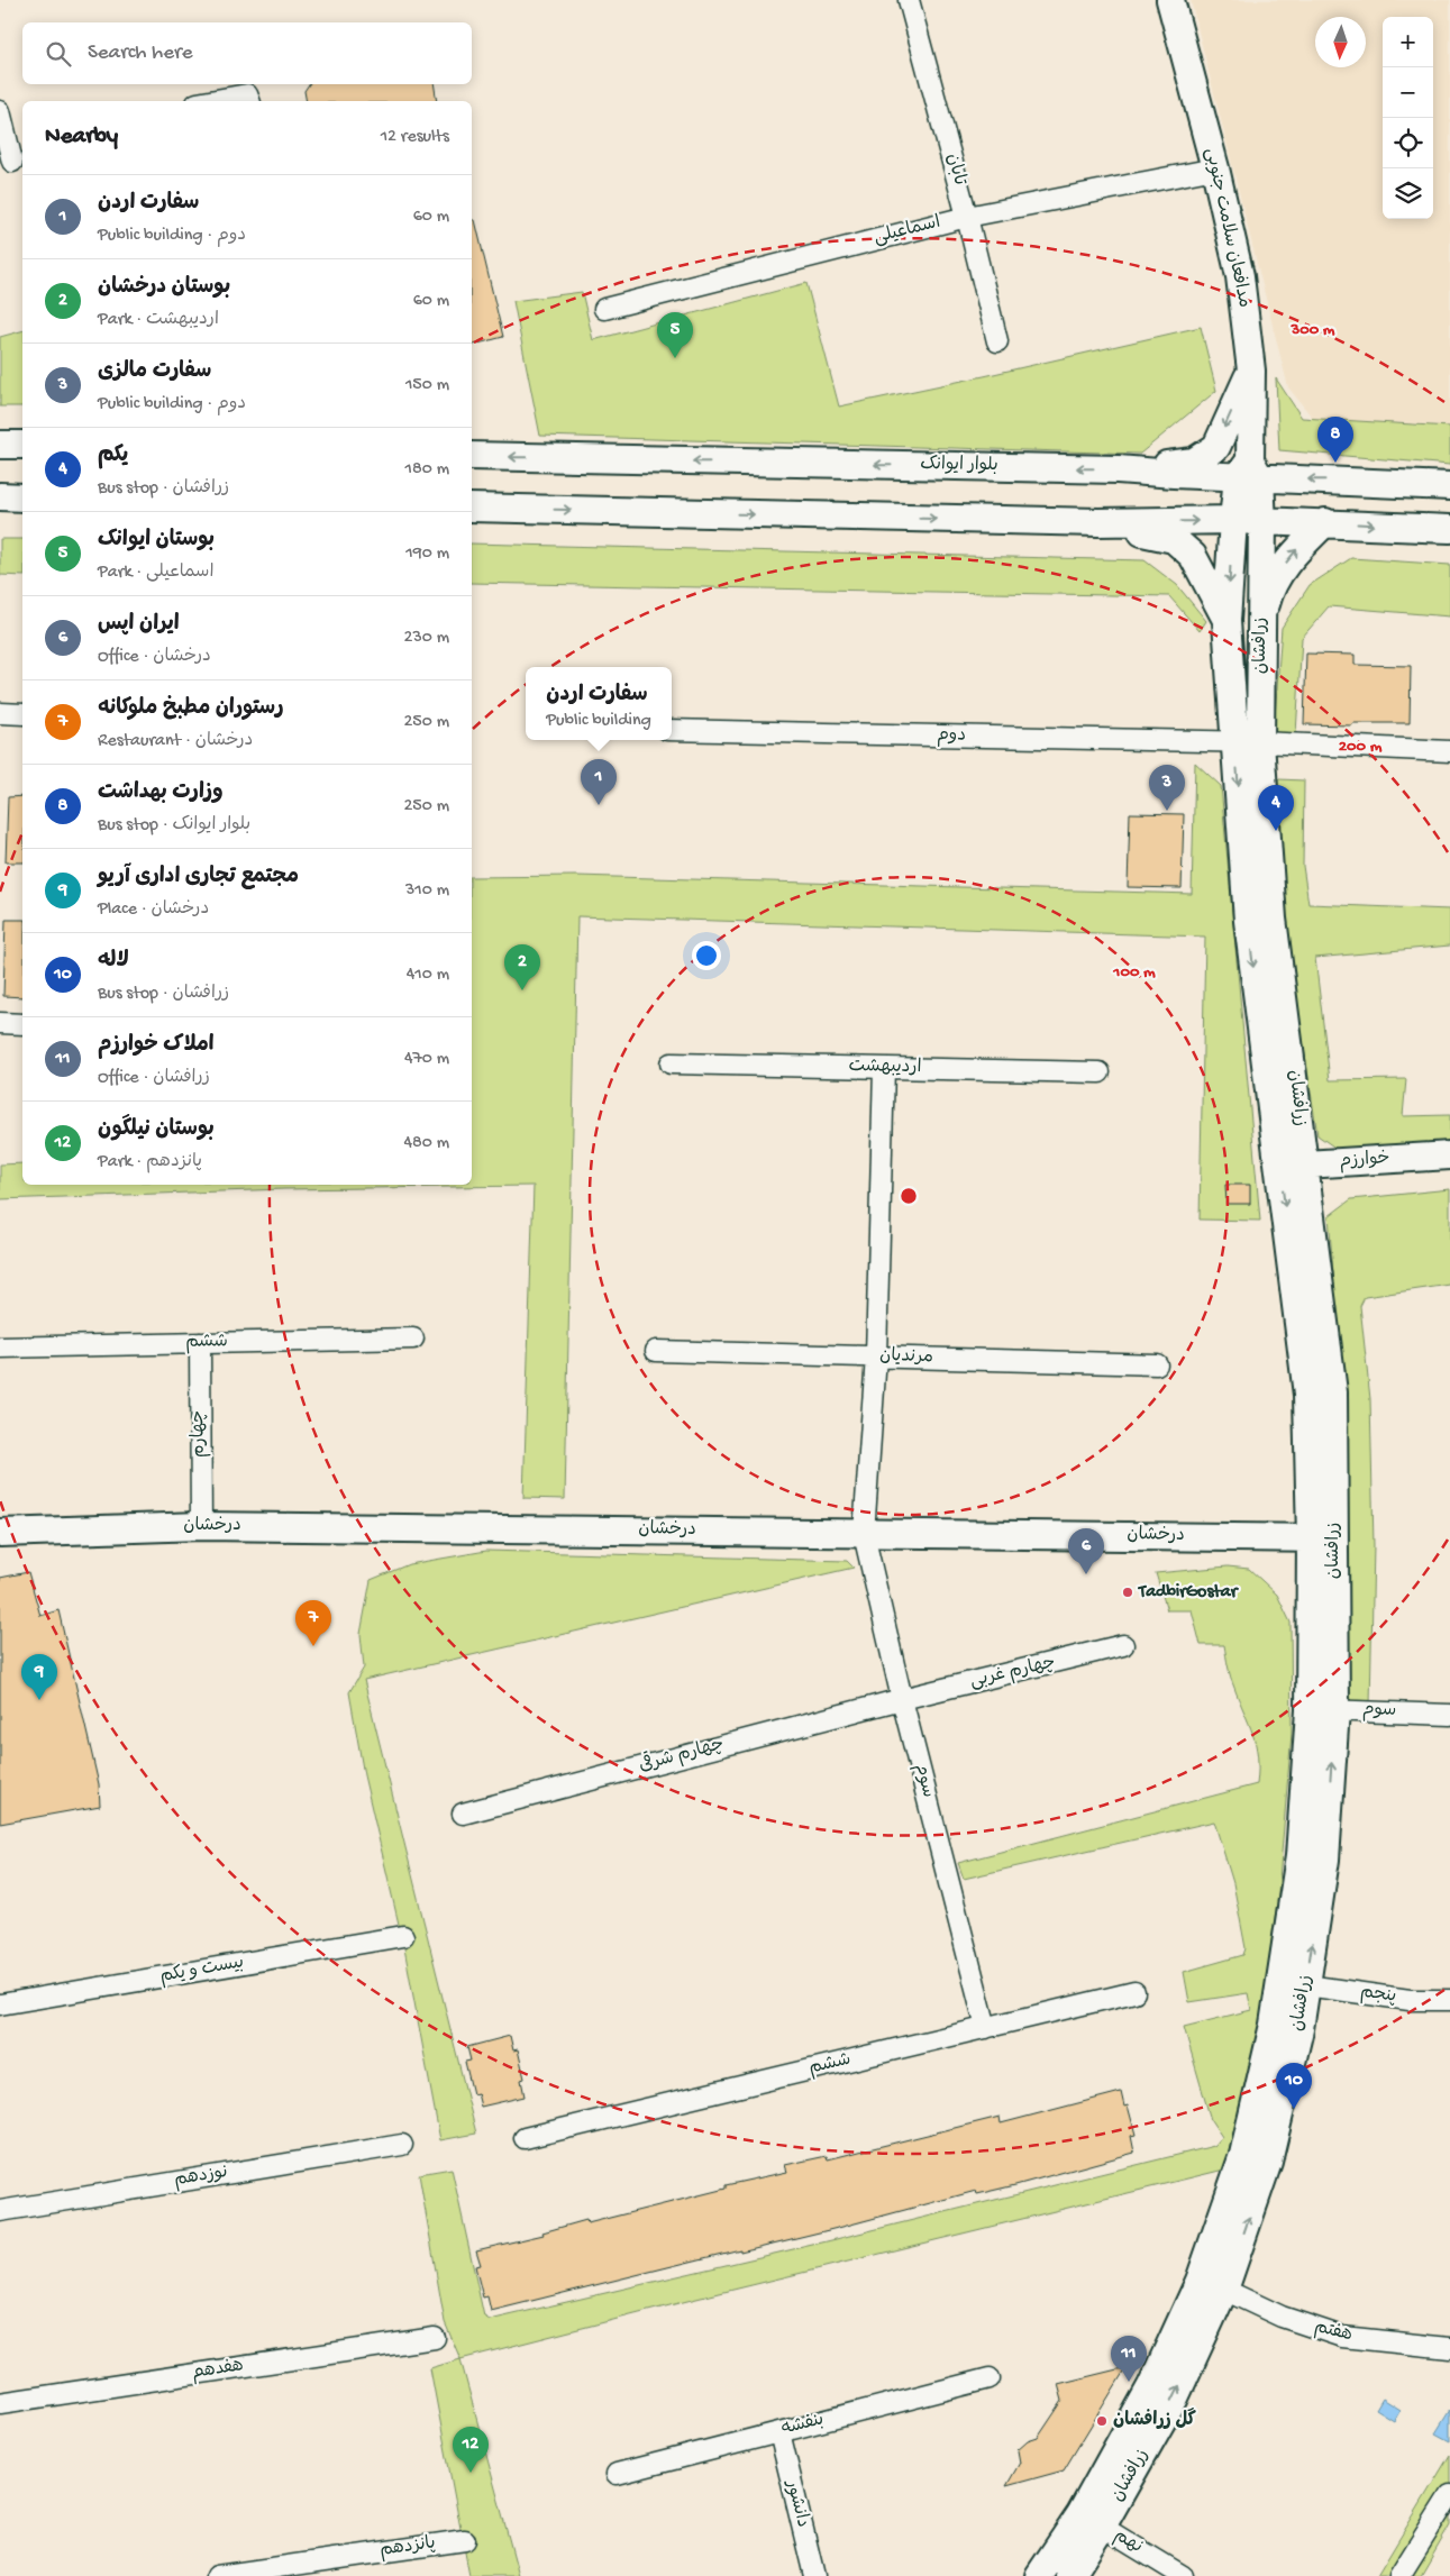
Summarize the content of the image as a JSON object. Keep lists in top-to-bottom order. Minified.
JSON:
{"streets":{"street":["تابان","مدافعان سلامت جنوبی","اسماعیلی","بلوار ایوانک","زرافشان","دوم","اردیبهشت","خوارزم","ششم","مرنديان","چهارم","درخشان","چهارم غربی","سوم","چهارم شرقی","بیست و یکم","پنجم","نوزدهم","هفتم","هفدهم","بنفشه","دانشور","نهم","پانزدهم"]},"crossings":[["تابان","اسماعیلی"],["مدافعان سلامت جنوبی","اسماعیلی"],["مدافعان سلامت جنوبی","بلوار ایوانک"],["مدافعان سلامت جنوبی","زرافشان"],["بلوار ایوانک","زرافشان"],["زرافشان","دوم"],["زرافشان","خوارزم"],["زرافشان","درخشان"],["زرافشان","سوم"],["زرافشان","پنجم"],["زرافشان","هفتم"],["زرافشان","نهم"],["اردیبهشت","سوم"],["ششم","چهارم"],["ششم","سوم"],["مرنديان","سوم"],["چهارم","درخشان"],["درخشان","سوم"],["چهارم غربی","سوم"],["چهارم غربی","چهارم شرقی"],["سوم","چهارم شرقی"],["بنفشه","دانشور"]],"places":["TadbirGostar","گل زرافشان"],"north":"bottom","page":{"map_buttons":["+","−"],"search":"Search here","heading":["Nearby","12 results"],"list":[{"mark":"1","name":"سفارت اردن","note":"Public building · دوم","value":"60 m"},{"mark":"2","name":"بوستان درخشان","note":"Park · اردیبهشت","value":"60 m"},{"mark":"3","name":"سفارت مالزی","note":"Public building · دوم","value":"150 m"},{"mark":"4","name":"یکم","note":"Bus stop · زرافشان","value":"180 m"},{"mark":"5","name":"بوستان ایوانک","note":"Park · اسماعیلی","value":"190 m"},{"mark":"6","name":"ایران اپس","note":"Office · درخشان","value":"230 m"},{"mark":"7","name":"رستوران مطبخ ملوکانه","note":"Restaurant · درخشان","value":"250 m"},{"mark":"8","name":"وزارت بهداشت","note":"Bus stop · بلوار ایوانک","value":"250 m"},{"mark":"9","name":"مجتمع تجاری اداری آريو","note":"Place · درخشان","value":"310 m"},{"mark":"10","name":"لاله","note":"Bus stop · زرافشان","value":"410 m"},{"mark":"11","name":"املاک خوارزم","note":"Office · زرافشان","value":"470 m"},{"mark":"12","name":"بوستان نیلگون","note":"Park · پانزدهم","value":"480 m"}],"pins":["5","8","1","3","4","2","6","7","9","10","11","12"],"popup":["سفارت اردن","Public building"]},"rings":["300 m","200 m","100 m"]}
